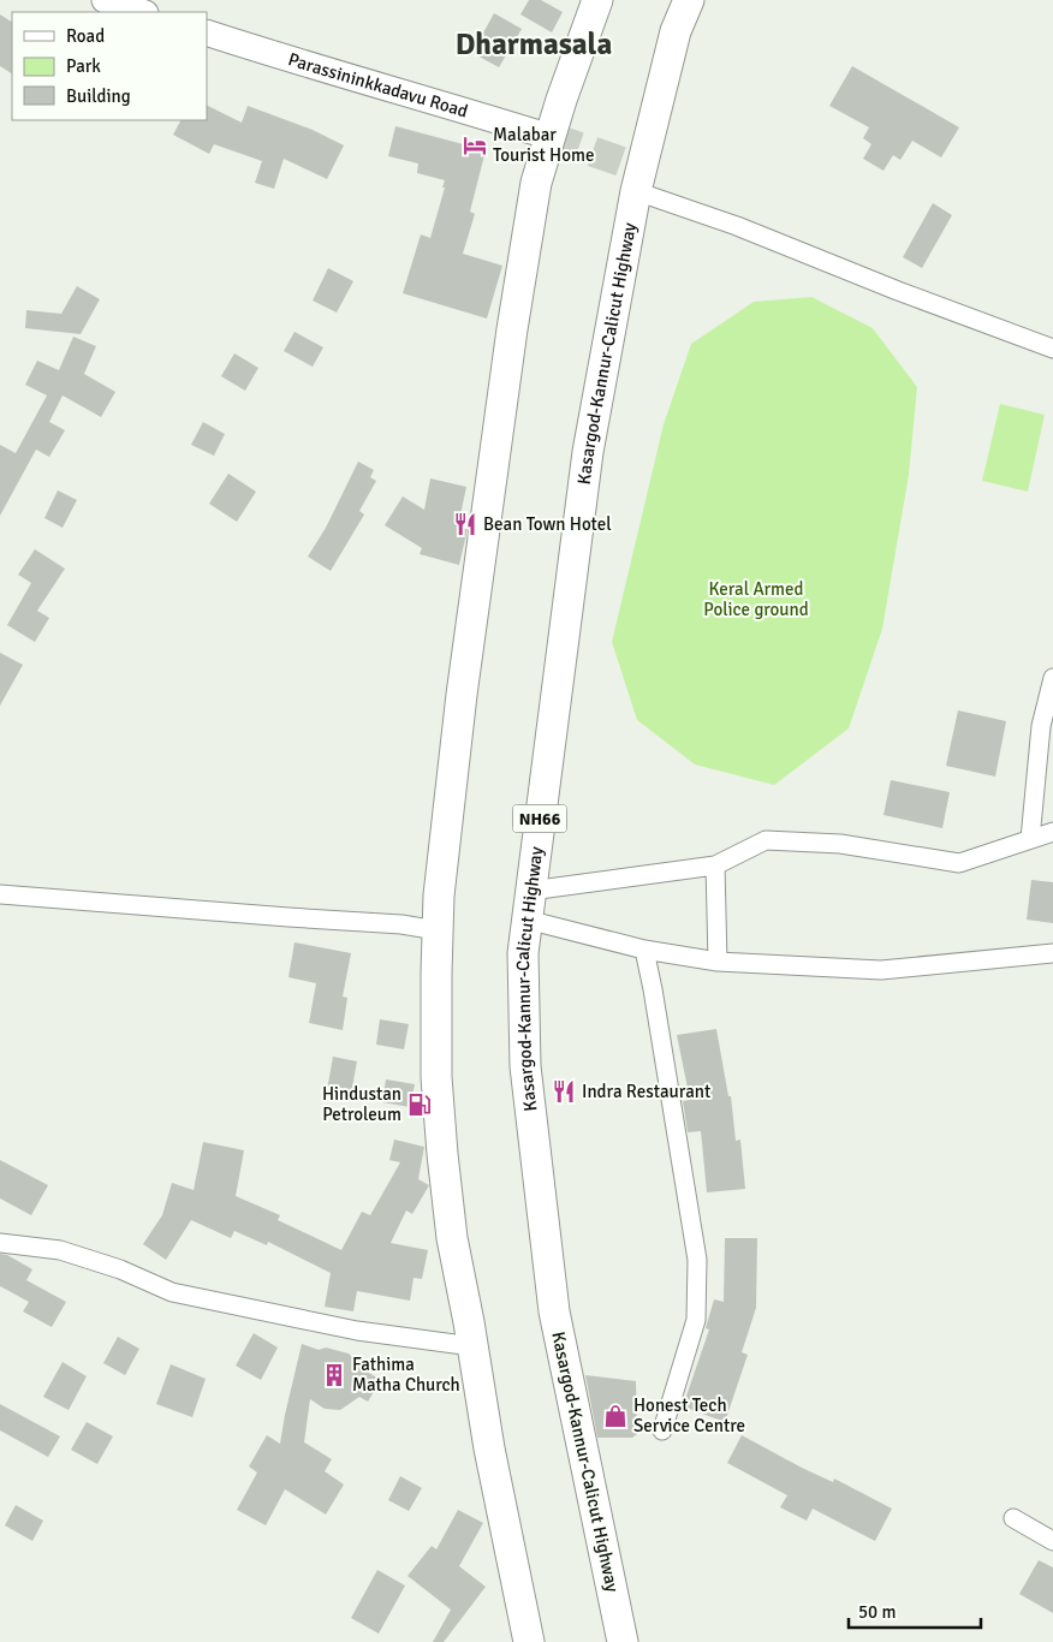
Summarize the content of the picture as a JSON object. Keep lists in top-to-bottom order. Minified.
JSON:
{"streets":{"highway":["Kasargod-Kannur-Calicut Highway","NH66"],"main road":["Parassininkkadavu Road"]},"districts":["Dharmasala"],"parks":["Keral Armed Police ground"],"places":{"hotel":["Malabar Tourist Home"],"restaurant":["Bean Town Hotel","Indra Restaurant"],"fuel station":["Hindustan Petroleum"],"building":["Fathima Matha Church"],"shop":["Honest Tech Service Centre"]},"legend":["Road","Park","Building"],"scale_bar":"50 m"}
